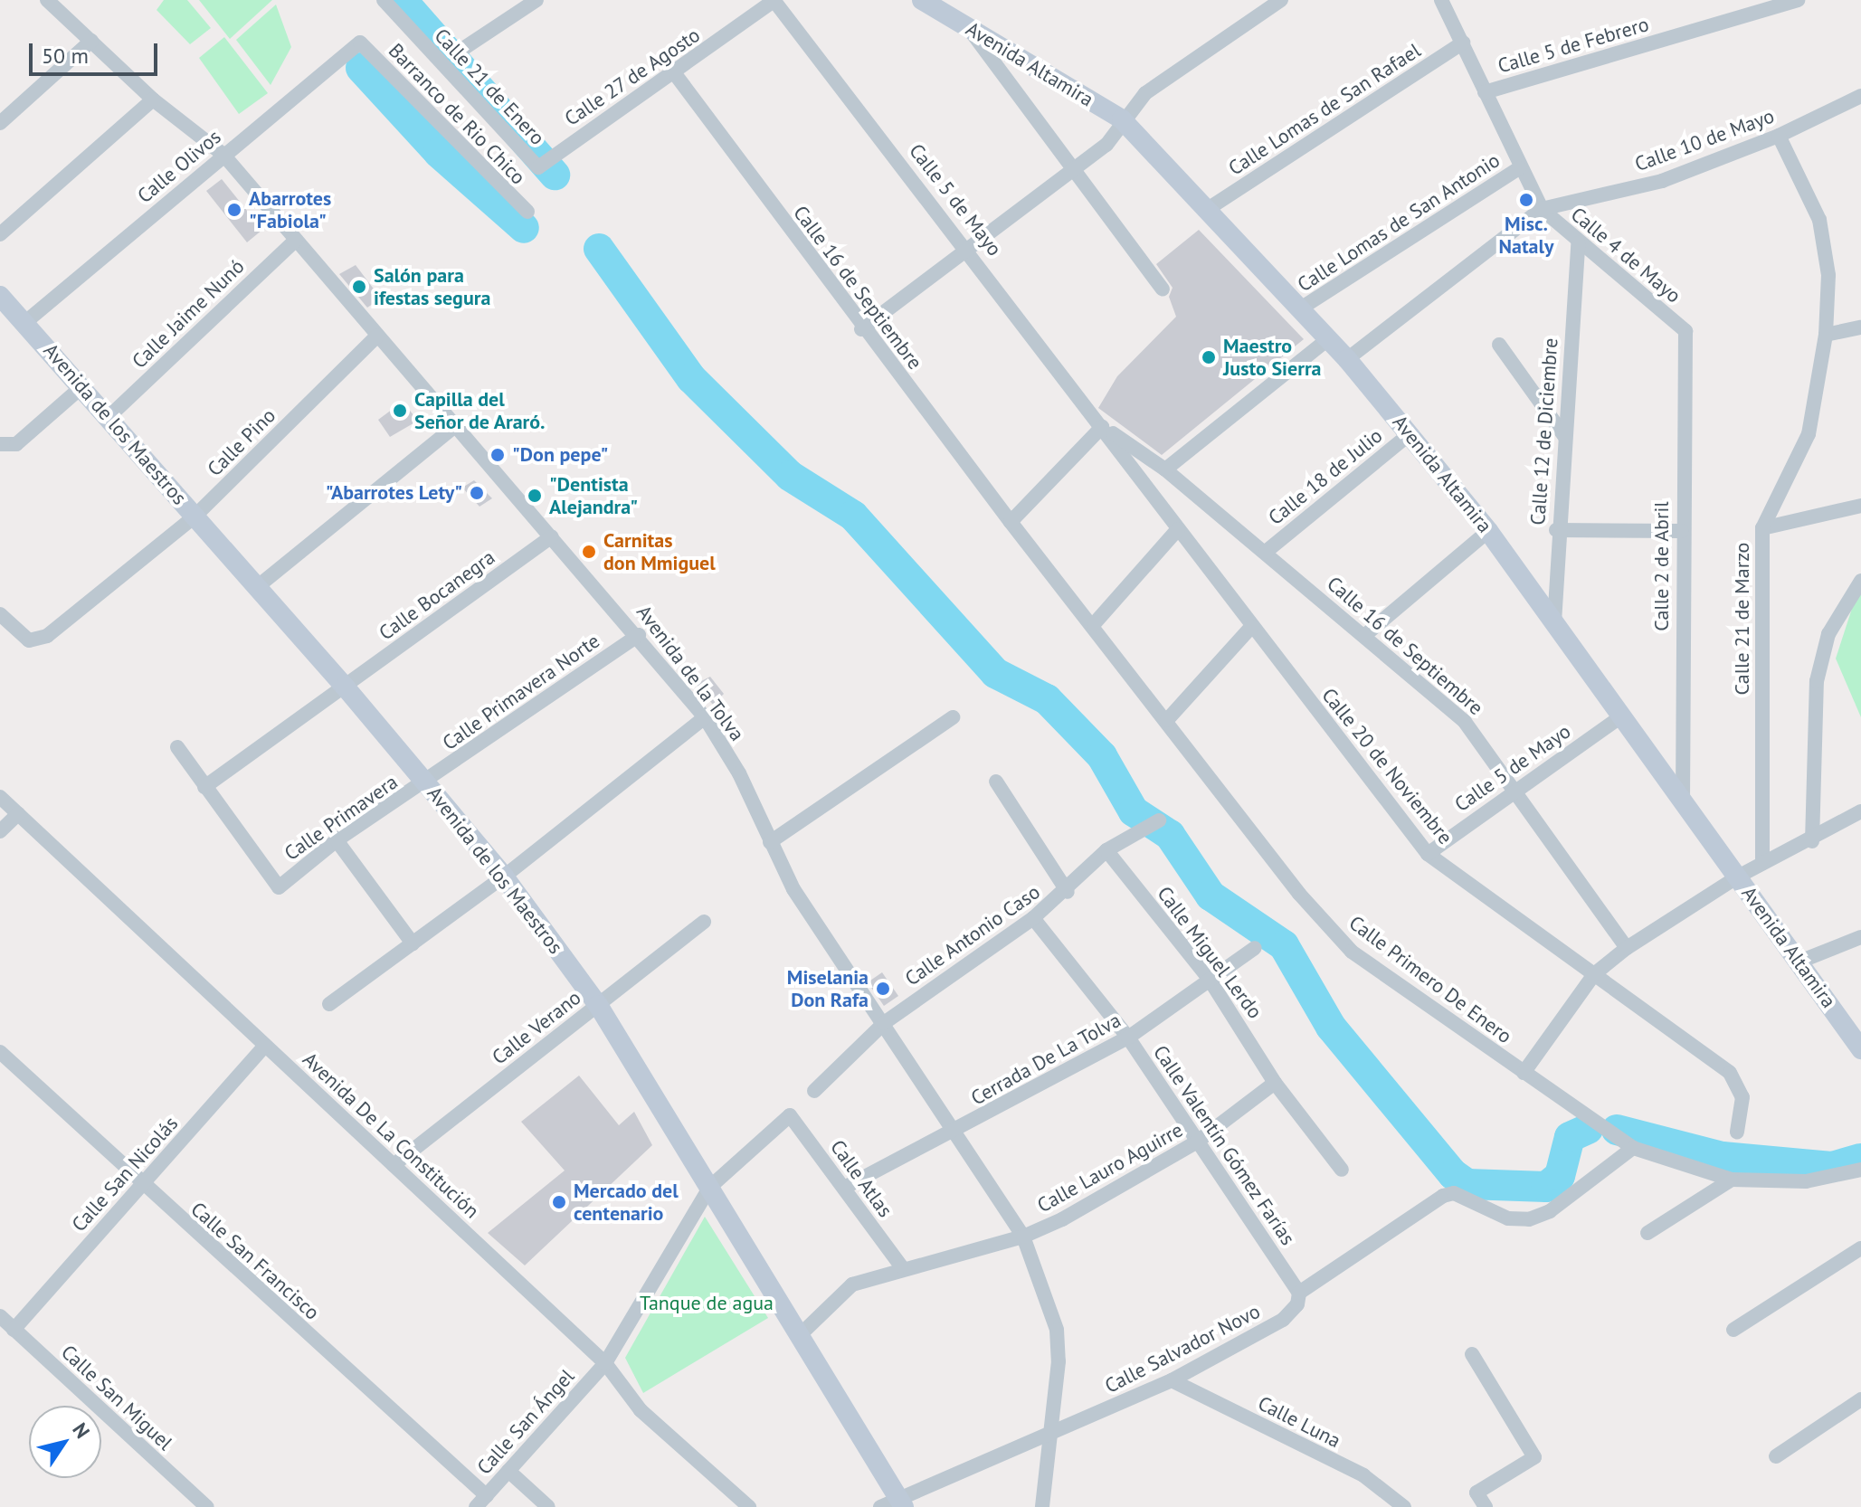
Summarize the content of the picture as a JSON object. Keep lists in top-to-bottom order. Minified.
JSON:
{"streets":{"main road":["Avenida Altamira","Avenida de los Maestros"],"street":["Calle 5 de Febrero","Calle 27 de Agosto","Calle 21 de Enero","Calle Lomas de San Rafael","Barranco de Rio Chico","Calle 10 de Mayo","Calle Olivos","Calle 5 de Mayo","Calle Lomas de San Antonio","Calle 4 de Mayo","Calle 16 de Septiembre","Calle Jaime Nunó","Calle 12 de Diciembre","Calle Pino","Calle 18 de Julio","Calle 2 de Abril","Calle Bocanegra","Calle 21 de Marzo","Avenida de la Tolva","Calle Primavera Norte","Calle 20 de Noviembre","Calle Primavera","Calle Antonio Caso","Calle Miguel Lerdo","Calle Primero De Enero","Calle Verano","Cerrada De La Tolva","Avenida De La Constitución","Calle Valentín Gómez Farías","Calle Lauro Aguirre","Calle San Nicolás","Calle Atlas","Calle San Francisco","Calle Salvador Novo","Calle San Miguel","Calle San Ángel","Calle Luna"]},"crossings":[["Calle 5 de Febrero","Calle 4 de Mayo"],["Avenida Altamira","Calle Lomas de San Rafael"],["Avenida Altamira","Calle 10 de Mayo"],["Avenida Altamira","Calle 5 de Mayo"],["Avenida Altamira","Calle Lomas de San Antonio"],["Avenida Altamira","Calle 12 de Diciembre"],["Avenida Altamira","Calle 18 de Julio"],["Avenida Altamira","Calle 2 de Abril"],["Calle 27 de Agosto","Calle 21 de Enero"],["Calle 27 de Agosto","Calle 5 de Mayo"],["Calle 27 de Agosto","Calle 16 de Septiembre"],["Calle Lomas de San Rafael","Calle 4 de Mayo"],["Barranco de Rio Chico","Calle Olivos"],["Calle 10 de Mayo","Calle 4 de Mayo"],["Calle 10 de Mayo","Calle 21 de Marzo"],["Calle Olivos","Avenida de los Maestros"],["Calle Olivos","Avenida de la Tolva"],["Calle 5 de Mayo","Calle 16 de Septiembre"],["Calle 5 de Mayo","Calle 20 de Noviembre"],["Calle Lomas de San Antonio","Calle 4 de Mayo"],["Calle 4 de Mayo","Calle 12 de Diciembre"],["Calle 4 de Mayo","Calle 2 de Abril"],["Calle 16 de Septiembre","Calle 18 de Julio"],["Calle 16 de Septiembre","Calle 20 de Noviembre"],["Calle 16 de Septiembre","Calle Primero De Enero"],["Calle Jaime Nunó","Avenida de los Maestros"],["Calle Jaime Nunó","Avenida de la Tolva"],["Avenida de los Maestros","Calle Pino"],["Avenida de los Maestros","Calle Bocanegra"],["Avenida de los Maestros","Calle Primavera Norte"],["Avenida de los Maestros","Calle Primavera"],["Avenida de los Maestros","Calle Verano"],["Avenida de los Maestros","Calle Lauro Aguirre"],["Avenida de los Maestros","Calle Atlas"],["Avenida de los Maestros","Calle Salvador Novo"],["Calle Pino","Avenida de la Tolva"],["Calle Bocanegra","Avenida de la Tolva"],["Calle Bocanegra","Calle Primavera"],["Avenida de la Tolva","Calle Primavera Norte"],["Avenida de la Tolva","Calle Antonio Caso"],["Avenida de la Tolva","Cerrada De La Tolva"],["Avenida de la Tolva","Calle Lauro Aguirre"],["Avenida de la Tolva","Calle Salvador Novo"],["Calle Primavera Norte","Calle Primavera"],["Calle Antonio Caso","Calle Miguel Lerdo"],["Calle Antonio Caso","Calle Valentín Gómez Farías"],["Calle Miguel Lerdo","Cerrada De La Tolva"],["Calle Miguel Lerdo","Calle Lauro Aguirre"],["Calle Primero De Enero","Calle Salvador Novo"],["Calle Verano","Avenida De La Constitución"],["Cerrada De La Tolva","Calle Valentín Gómez Farías"],["Cerrada De La Tolva","Calle Atlas"],["Avenida De La Constitución","Calle San Nicolás"],["Avenida De La Constitución","Calle San Ángel"],["Calle Valentín Gómez Farías","Calle Lauro Aguirre"],["Calle Valentín Gómez Farías","Calle Salvador Novo"],["Calle Lauro Aguirre","Calle Atlas"],["Calle San Nicolás","Calle San Francisco"],["Calle San Nicolás","Calle San Miguel"],["Calle San Francisco","Calle San Ángel"],["Calle Salvador Novo","Calle Luna"]],"parks":["Tanque de agua"],"places":["Misc. Nataly","Abarrotes \"Fabiola\"","Salón para ifestas segura","Maestro Justo Sierra","Capilla del Señor de Araró.","\"Don pepe\"","\"Abarrotes Lety\"","\"Dentista Alejandra\"","Carnitas don Mmiguel","Miselania Don Rafa","Mercado del centenario"],"scale_bar":"50 m","north":"top right"}
